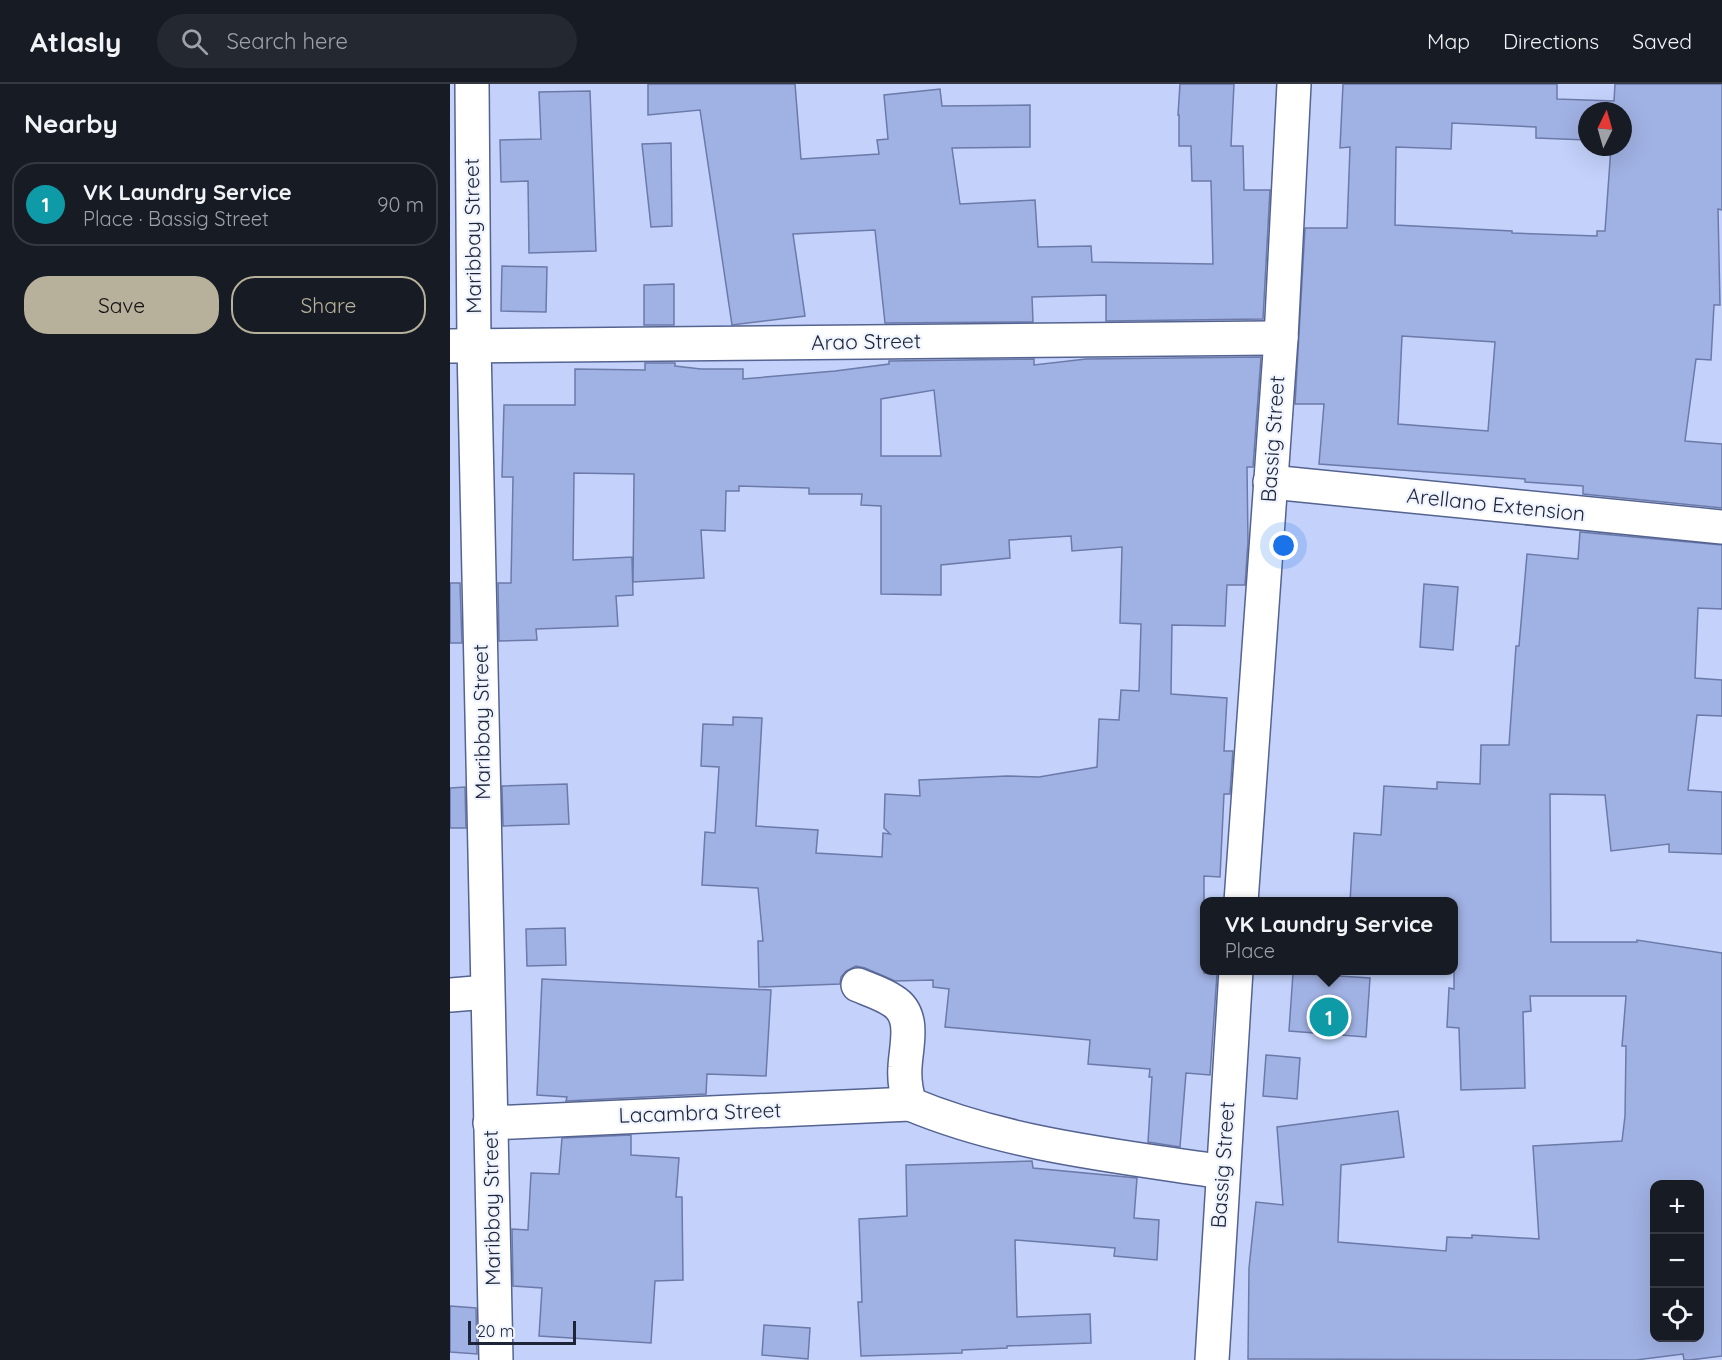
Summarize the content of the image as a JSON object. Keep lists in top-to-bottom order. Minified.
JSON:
{"streets":{"street":["Maribbay Street","Arao Street","Bassig Street","Arellano Extension","Lacambra Street"]},"crossings":[["Maribbay Street","Arao Street"],["Maribbay Street","Lacambra Street"],["Arao Street","Bassig Street"],["Bassig Street","Arellano Extension"],["Bassig Street","Lacambra Street"]],"scale_bar":"20 m","north":"top","page":{"header":"Atlasly","search":"Search here","nav":["Map","Directions","Saved"],"heading":"Nearby","list":[{"mark":"1","name":"VK Laundry Service","note":"Place · Bassig Street","value":"90 m"}],"buttons":["Save","Share"],"popup":["VK Laundry Service","Place"],"pins":"1","map_buttons":["+","−"],"scale":"20 m"}}
